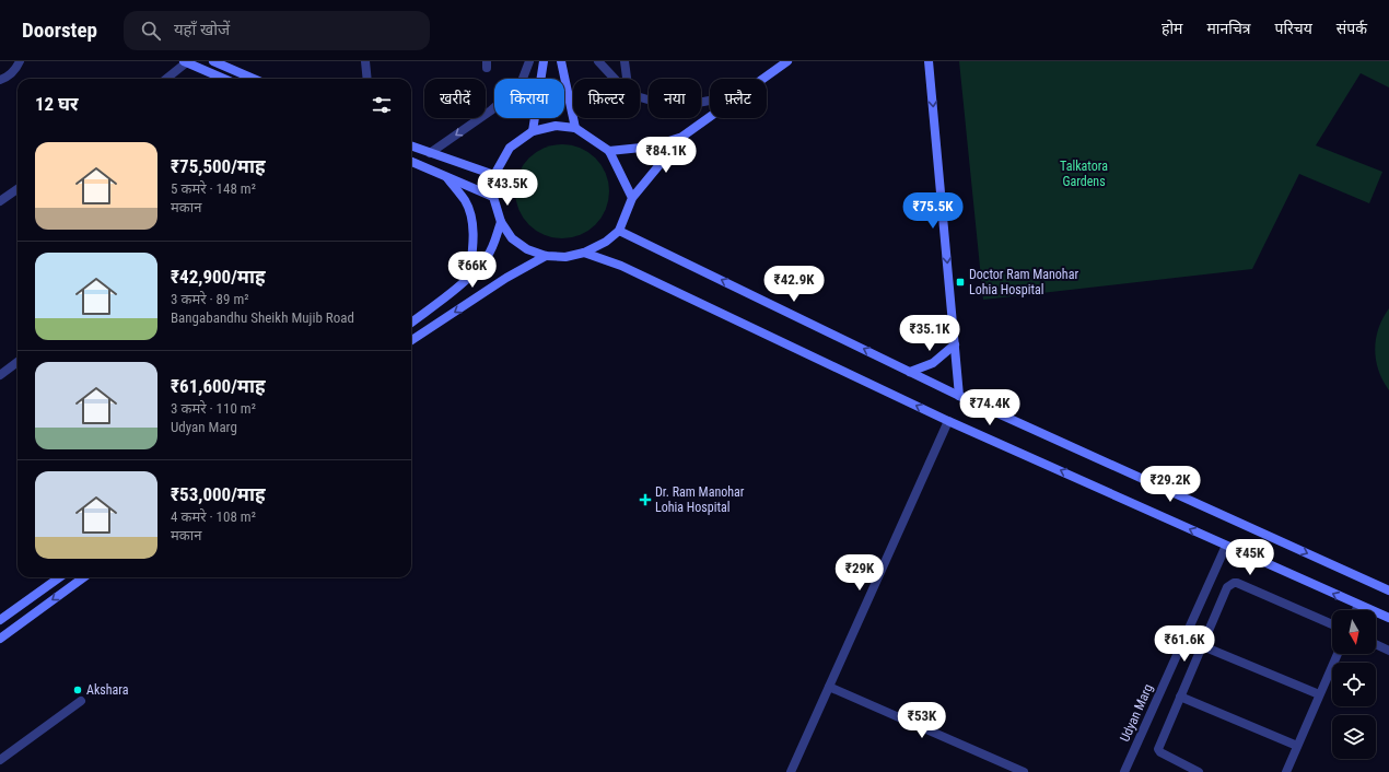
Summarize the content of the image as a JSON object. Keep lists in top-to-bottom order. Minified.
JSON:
{"streets":{"street":["Udyan Marg"]},"parks":["Talkatora Gardens"],"places":{"transit":["Doctor Ram Manohar Lohia Hospital"],"health":["Dr. Ram Manohar Lohia Hospital"],"other":["Akshara"]},"north":"bottom","page":{"header":"Doorstep","search":"यहाँ खोजें","nav":["होम","मानचित्र","परिचय","संपर्क"],"chip":["खरीदें","किराया","फ़िल्टर","नया","फ़्लैट"],"heading":"12 घर","list":[{"name":"₹75,500/माह","note":"5 कमरे · 148 m² · मकान"},{"name":"₹42,900/माह","note":"3 कमरे · 89 m² · Bangabandhu Sheikh Mujib Road"},{"name":"₹61,600/माह","note":"3 कमरे · 110 m² · Udyan Marg"},{"name":"₹53,000/माह","note":"4 कमरे · 108 m² · मकान"}],"price":["₹84.1K","₹43.5K","₹75.5K","₹66K","₹42.9K","₹35.1K","₹74.4K","₹29.2K","₹45K","₹29K","₹61.6K","₹53K"]}}
